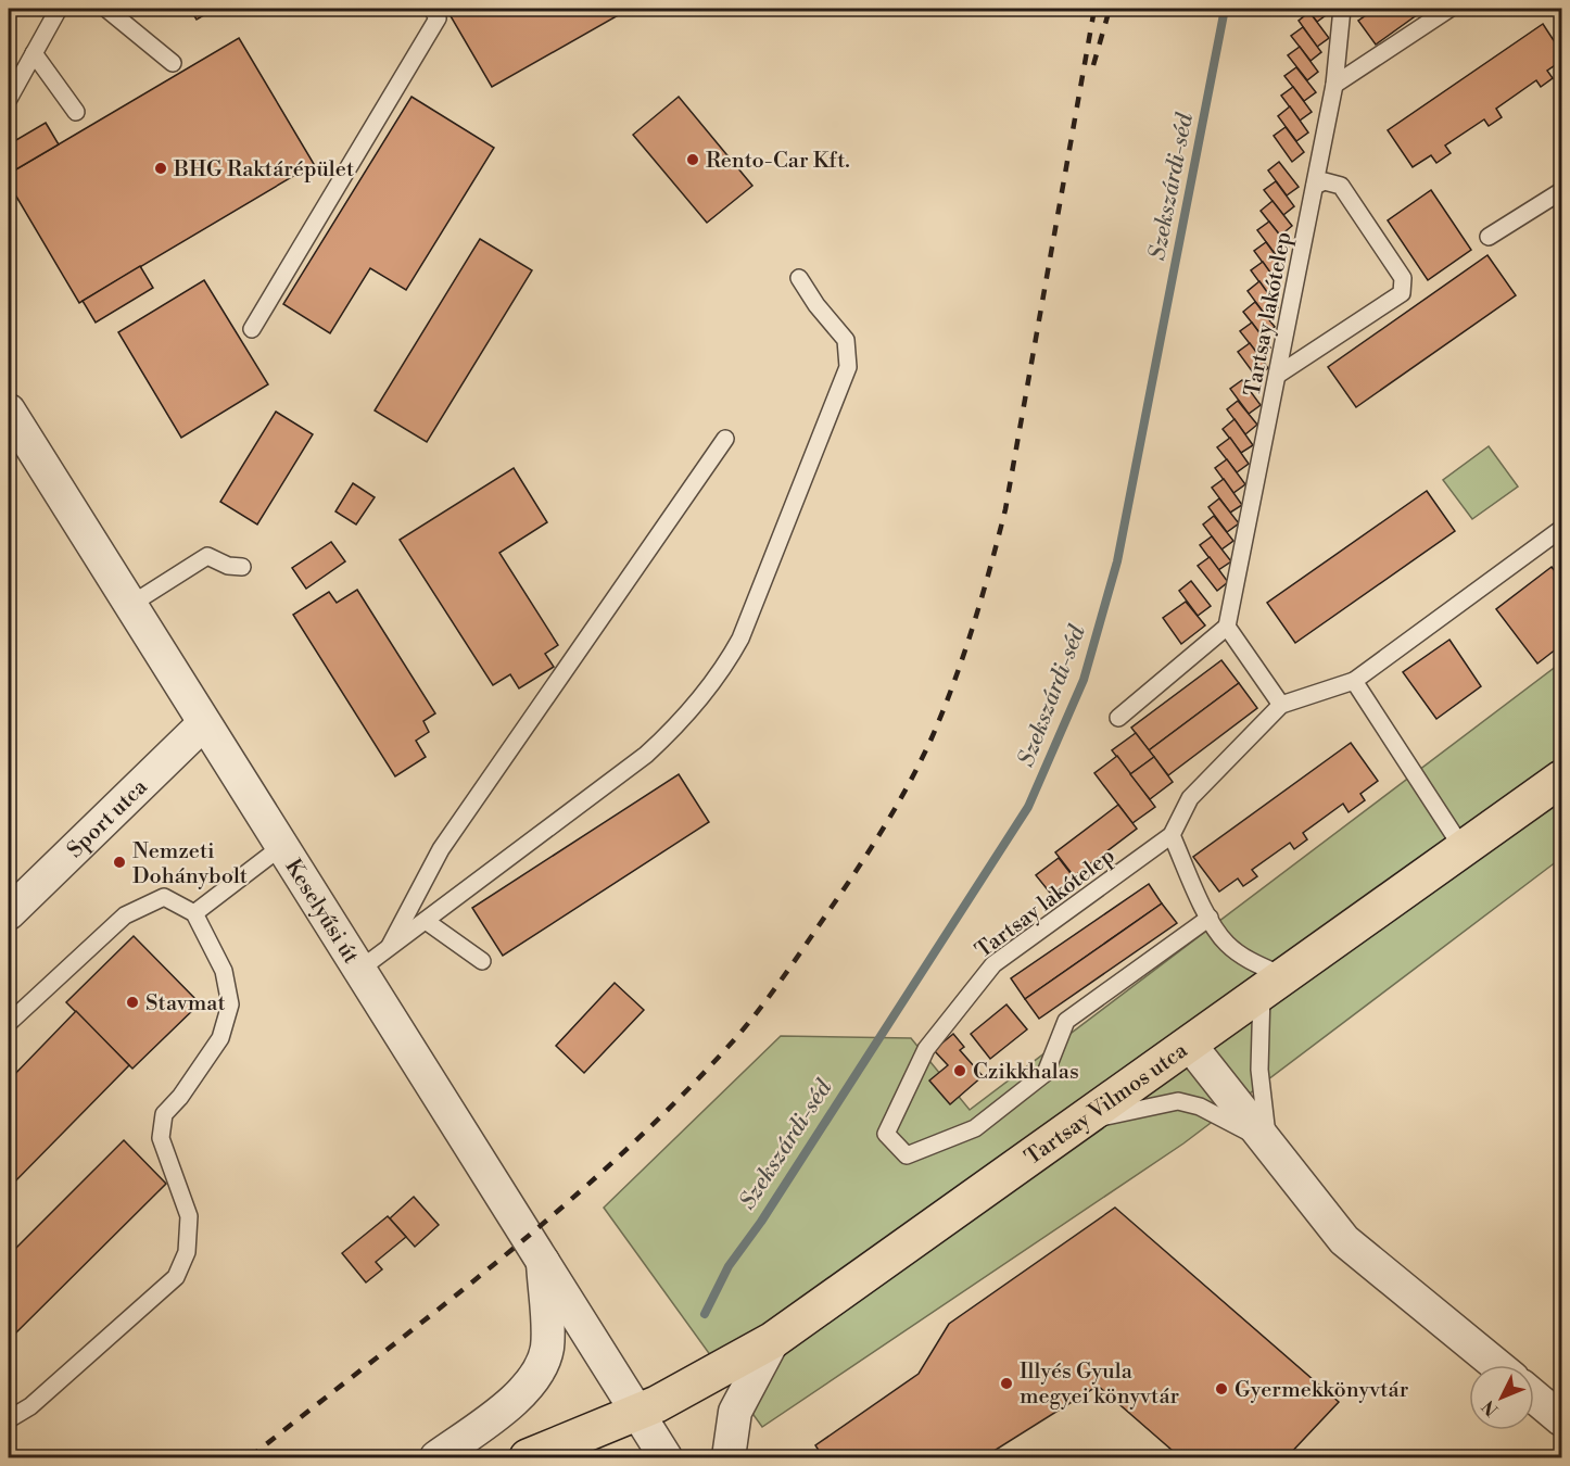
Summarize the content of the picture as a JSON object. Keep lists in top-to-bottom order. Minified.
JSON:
{"streets":{"main road":["Tartsay Vilmos utca"],"street":["Sport utca","Keselyűsi út"],"lane":["Tartsay lakótelep"]},"crossings":[["Sport utca","Keselyűsi út"],["Keselyűsi út","Tartsay Vilmos utca"]],"water":["Szekszárdi-séd"],"places":["Rento-Car Kft.","BHG Raktárépület","Nemzeti Dohánybolt","Stavmat","Czikkhalas","Illyés Gyula megyei könyvtár","Gyermekkönyvtár"],"north":"bottom left"}
